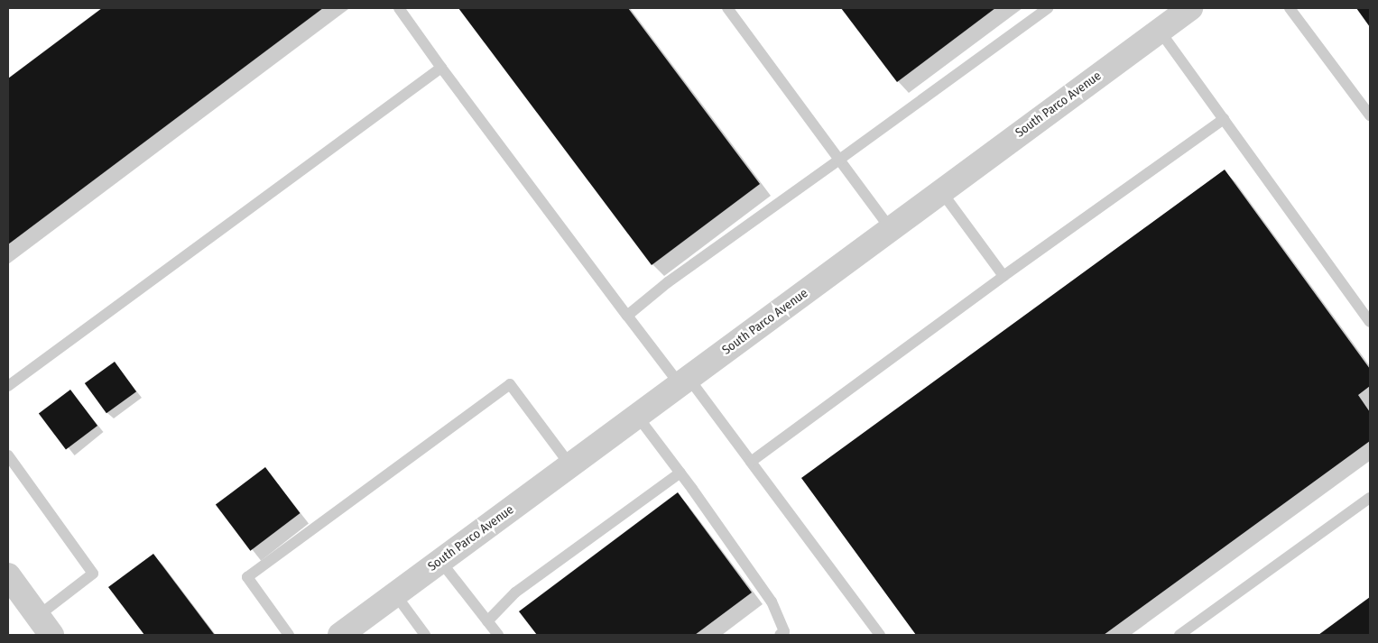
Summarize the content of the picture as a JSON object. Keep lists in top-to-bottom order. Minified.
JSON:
{"streets":{"street":["South Parco Avenue"]}}
